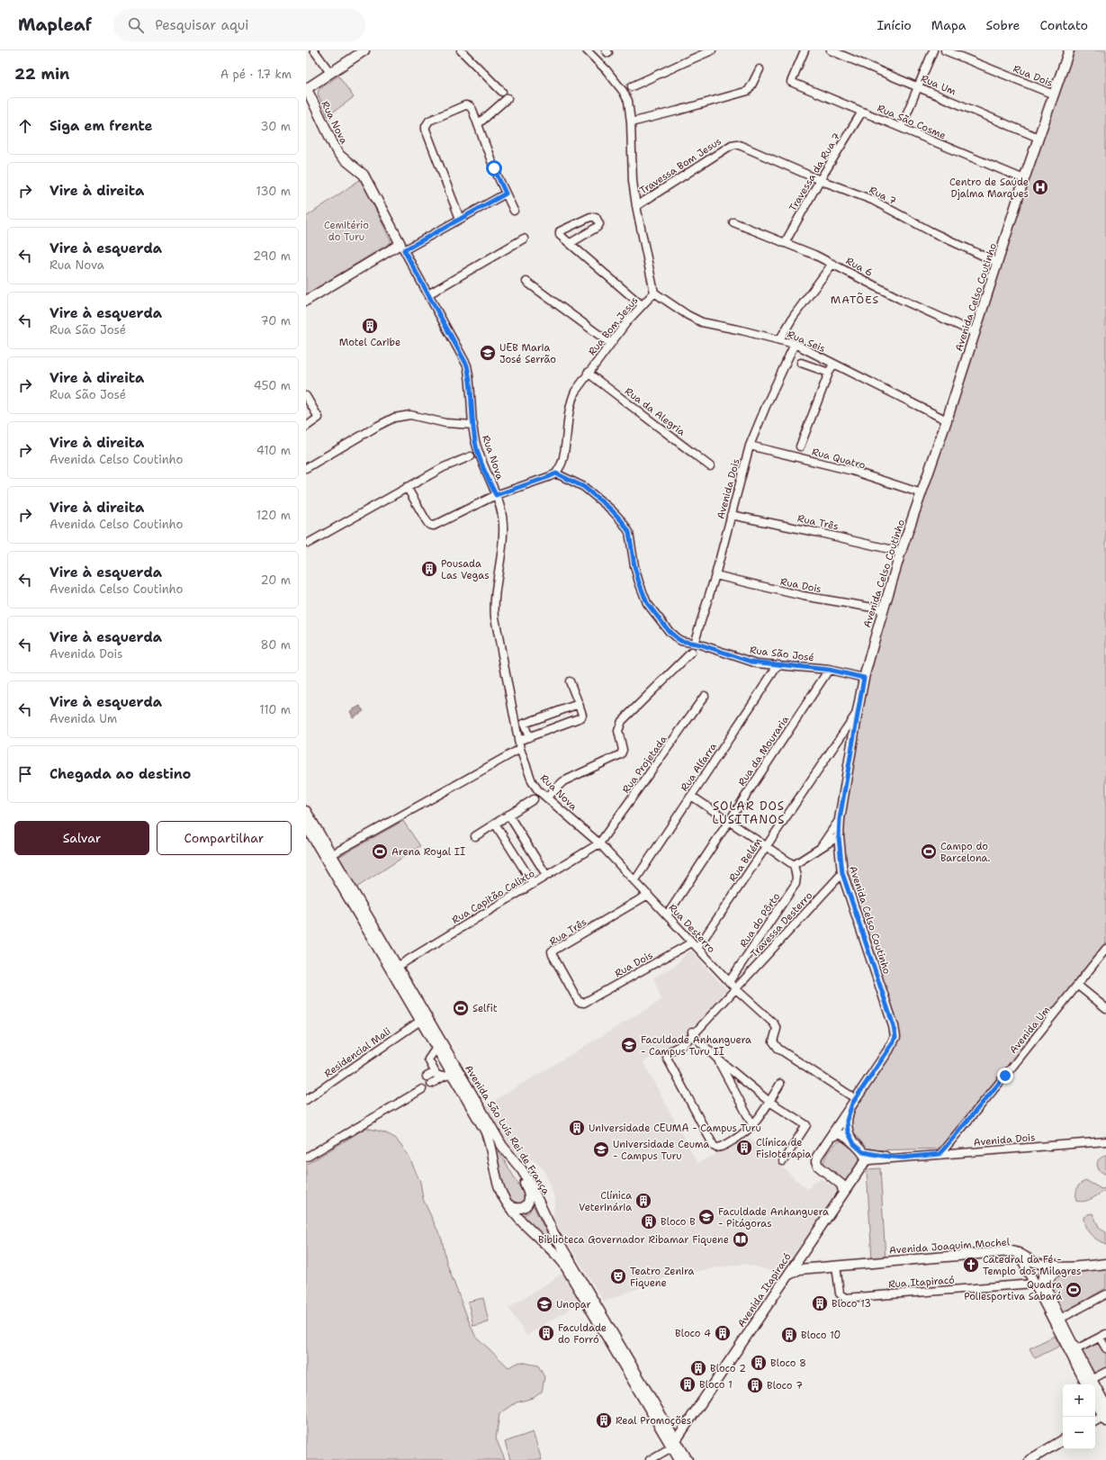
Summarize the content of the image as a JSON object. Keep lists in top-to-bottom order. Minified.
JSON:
{"streets":{"main road":["Rua Nova","Avenida Celso Coutinho","Avenida São Luís Rei de França","Avenida Joaquim Mochel","Avenida Itapiracó"],"street":["Rua Dois","Rua Um","Rua São Cosme","Travessa Bom Jesus","Travessa da Rua 7","Rua 7","Rua 6","Rua Bom Jesus","Rua Seis","Rua da Alegria","Rua Quatro","Avenida Dois","Rua Três","Rua São José","Rua da Mouraria","Rua Projetada","Rua Alfarra","Rua Belém","Rua Capitão Calixto","Rua do Pôrto","Travessa Desterro","Rua Desterro","Avenida Um","Residencial Mali","Rua Itapiracó"]},"crossings":[["Rua Dois","Avenida Celso Coutinho"],["Rua Dois","Avenida Dois"],["Rua Dois","Rua Três"],["Rua Dois","Rua Belém"],["Rua Dois","Rua Desterro"],["Rua Um","Avenida Celso Coutinho"],["Rua São Cosme","Travessa da Rua 7"],["Rua São Cosme","Avenida Celso Coutinho"],["Rua Nova","Rua Projetada"],["Rua Nova","Rua Capitão Calixto"],["Rua Nova","Rua Desterro"],["Travessa Bom Jesus","Rua 7"],["Travessa da Rua 7","Rua 7"],["Travessa da Rua 7","Rua 6"],["Rua 7","Avenida Celso Coutinho"],["Rua 6","Avenida Celso Coutinho"],["Avenida Celso Coutinho","Rua Seis"],["Avenida Celso Coutinho","Rua Quatro"],["Avenida Celso Coutinho","Avenida Dois"],["Avenida Celso Coutinho","Rua Três"],["Avenida Celso Coutinho","Rua São José"],["Avenida Celso Coutinho","Rua Belém"],["Avenida Celso Coutinho","Travessa Desterro"],["Avenida Celso Coutinho","Rua Desterro"],["Avenida Celso Coutinho","Avenida Itapiracó"],["Rua Bom Jesus","Rua Seis"],["Rua Bom Jesus","Rua da Alegria"],["Rua Bom Jesus","Rua São José"],["Rua Seis","Avenida Dois"],["Rua Quatro","Avenida Dois"],["Avenida Dois","Rua Três"],["Avenida Dois","Rua São José"],["Avenida Dois","Avenida Um"],["Avenida Dois","Avenida Itapiracó"],["Rua Três","Rua Desterro"],["Rua São José","Rua da Mouraria"],["Rua São José","Rua Alfarra"],["Rua da Mouraria","Rua Desterro"],["Rua Projetada","Rua Capitão Calixto"],["Rua Projetada","Rua Desterro"],["Rua Alfarra","Rua Desterro"],["Rua Belém","Rua Desterro"],["Rua Capitão Calixto","Rua Desterro"],["Rua Capitão Calixto","Avenida São Luís Rei de França"],["Rua do Pôrto","Rua Desterro"],["Travessa Desterro","Rua Desterro"],["Residencial Mali","Avenida São Luís Rei de França"],["Avenida São Luís Rei de França","Avenida Itapiracó"],["Avenida Joaquim Mochel","Rua Itapiracó"],["Avenida Joaquim Mochel","Avenida Itapiracó"]],"districts":["MATÕES","SOLAR DOS LUSITANOS"],"parks":["Cemitério do Turu"],"places":{"hospital":["Centro de Saúde Djalma Marques"],"building":["Motel Caribe","Pousada Las Vegas","Universidade CEUMA - Campus Turu","Clínica de Fisioterapia","Clínica Veterinária","Bloco B","Bloco 13","Faculdade do Forró","Bloco 4","Bloco 10","Bloco 8","Bloco 2","Bloco 1","Bloco 7","Real Promoções"],"school or university":["UEB Maria José Serrão","Faculdade Anhanguera - Campus Turu II","Universidade Ceuma - Campus Turu","Faculdade Anhanguera - Pitágoras","Unopar"],"sports":["Arena Royal II","Campo do Barcelona.","Selfit","Quadra Poliesportiva Sabará"],"library":["Biblioteca Governador Ribamar Fiquene"],"church":["Catedral da Fé - Templo dos Milagres"],"theatre":["Teatro Zenira Fiquene"]},"page":{"header":"Mapleaf","search":"Pesquisar aqui","nav":["Início","Mapa","Sobre","Contato"],"heading":["22 min","A pé · 1.7 km"],"list":[["Siga em frente","30 m"],["Vire à direita","130 m"],["Vire à esquerda","Rua Nova","290 m"],["Vire à esquerda","Rua São José","70 m"],["Vire à direita","Rua São José","450 m"],["Vire à direita","Avenida Celso Coutinho","410 m"],["Vire à direita","Avenida Celso Coutinho","120 m"],["Vire à esquerda","Avenida Celso Coutinho","20 m"],["Vire à esquerda","Avenida Dois","80 m"],["Vire à esquerda","Avenida Um","110 m"],"Chegada ao destino"],"buttons":["Salvar","Compartilhar"],"map_buttons":["+","−"]}}
